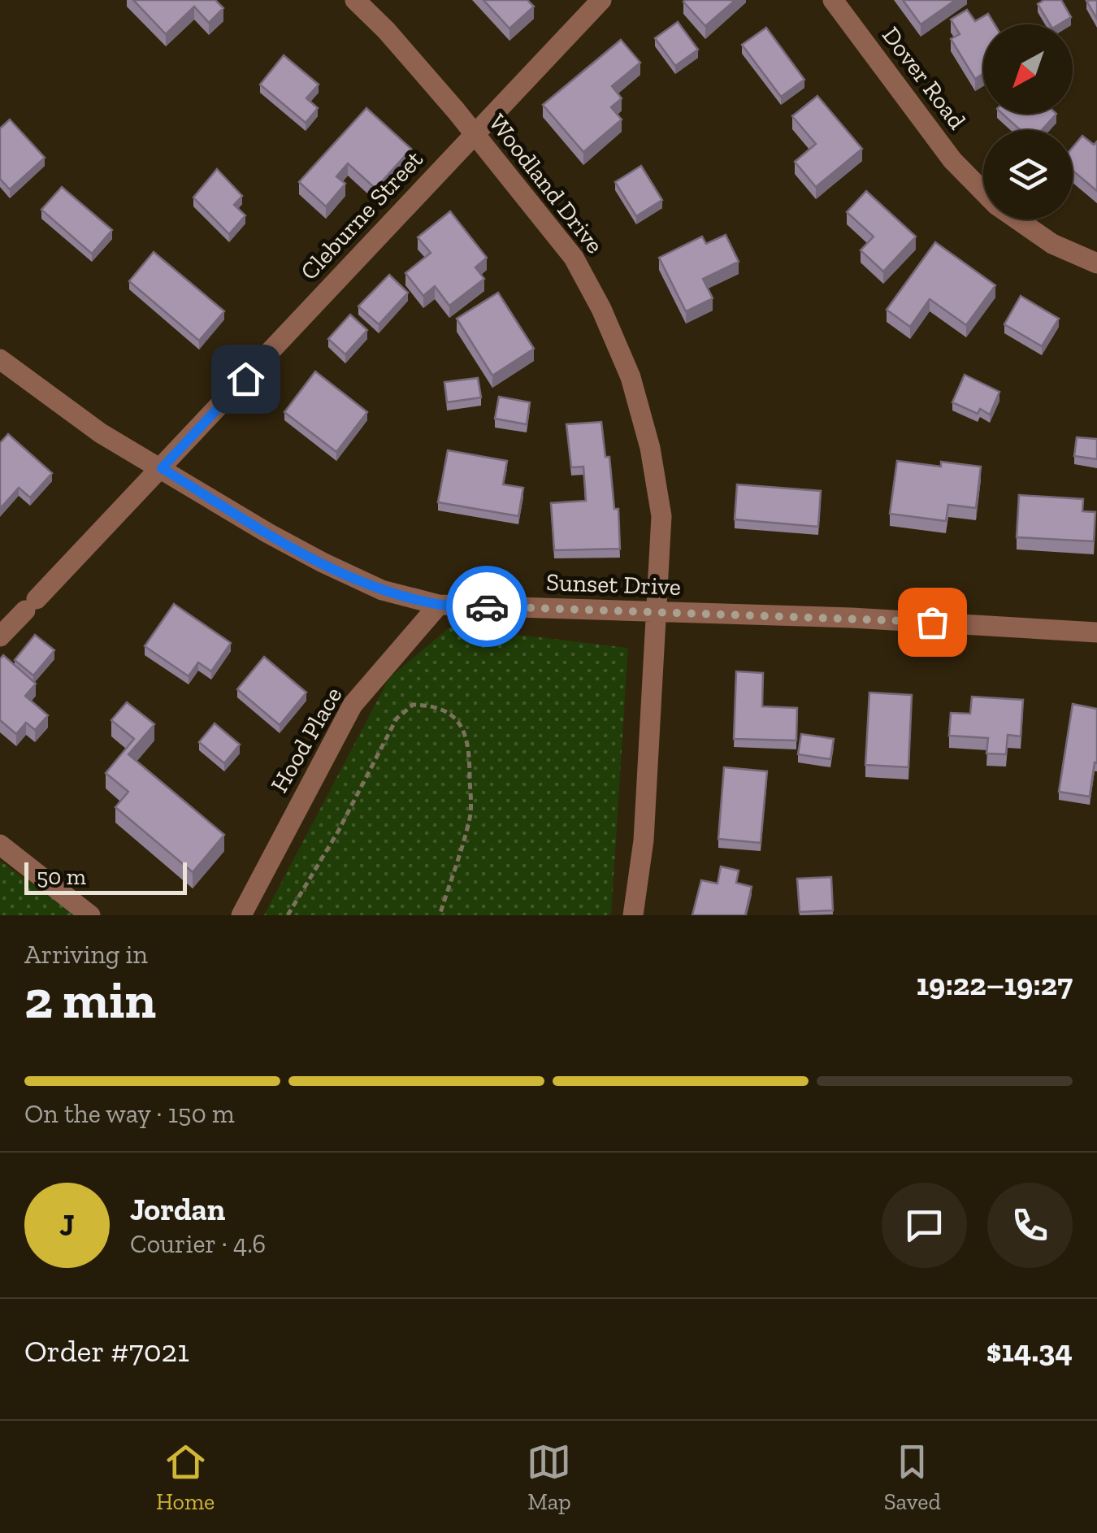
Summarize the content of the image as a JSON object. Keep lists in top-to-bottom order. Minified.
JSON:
{"streets":{"street":["Dover Road","Woodland Drive","Cleburne Street","Sunset Drive","Hood Place"]},"crossings":[["Woodland Drive","Cleburne Street"],["Woodland Drive","Sunset Drive"],["Cleburne Street","Sunset Drive"],["Sunset Drive","Hood Place"]],"scale_bar":"50 m","north":"bottom left","page":{"scale":"50 m","heading":["2 min","Arriving in","19:22–19:27"],"panel":["Jordan","Courier · 4.6","Order #7021","$14.34"],"bar":"On the way · 150 m","round":"J","tabs":["Home","Map","Saved"]}}
